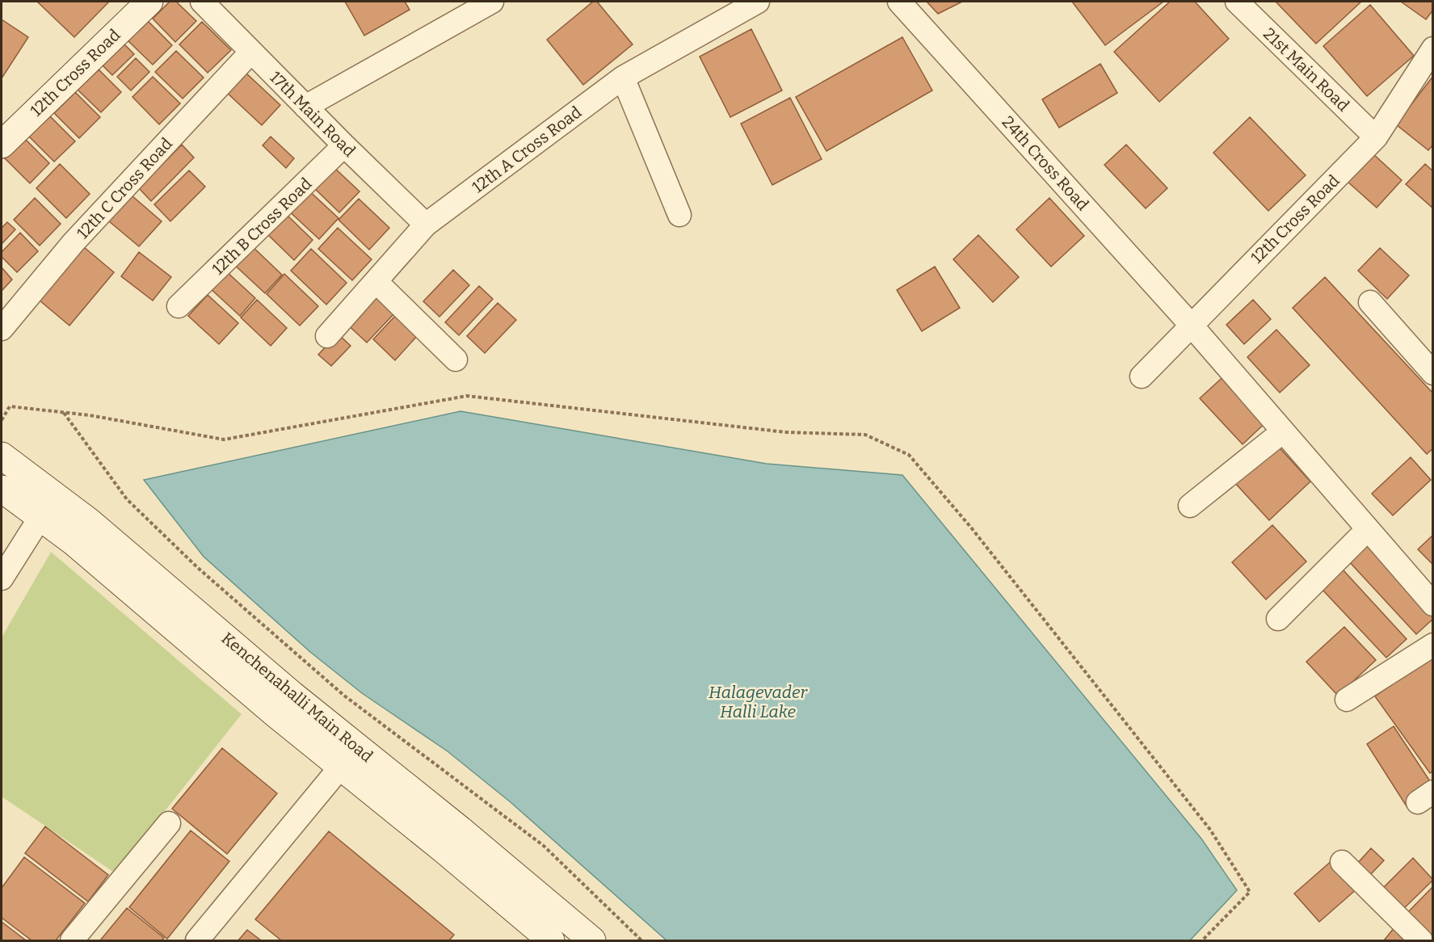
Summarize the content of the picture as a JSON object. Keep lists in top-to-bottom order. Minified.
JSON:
{"streets":{"main road":["12th Cross Road","Kenchenahalli Main Road"],"street":["21st Main Road","17th Main Road","12th A Cross Road","24th Cross Road","12th C Cross Road","12th B Cross Road"]},"crossings":[["21st Main Road","12th Cross Road"],["12th Cross Road","24th Cross Road"],["17th Main Road","12th A Cross Road"],["17th Main Road","12th C Cross Road"],["17th Main Road","12th B Cross Road"]],"water":["Halagevader Halli Lake"]}
